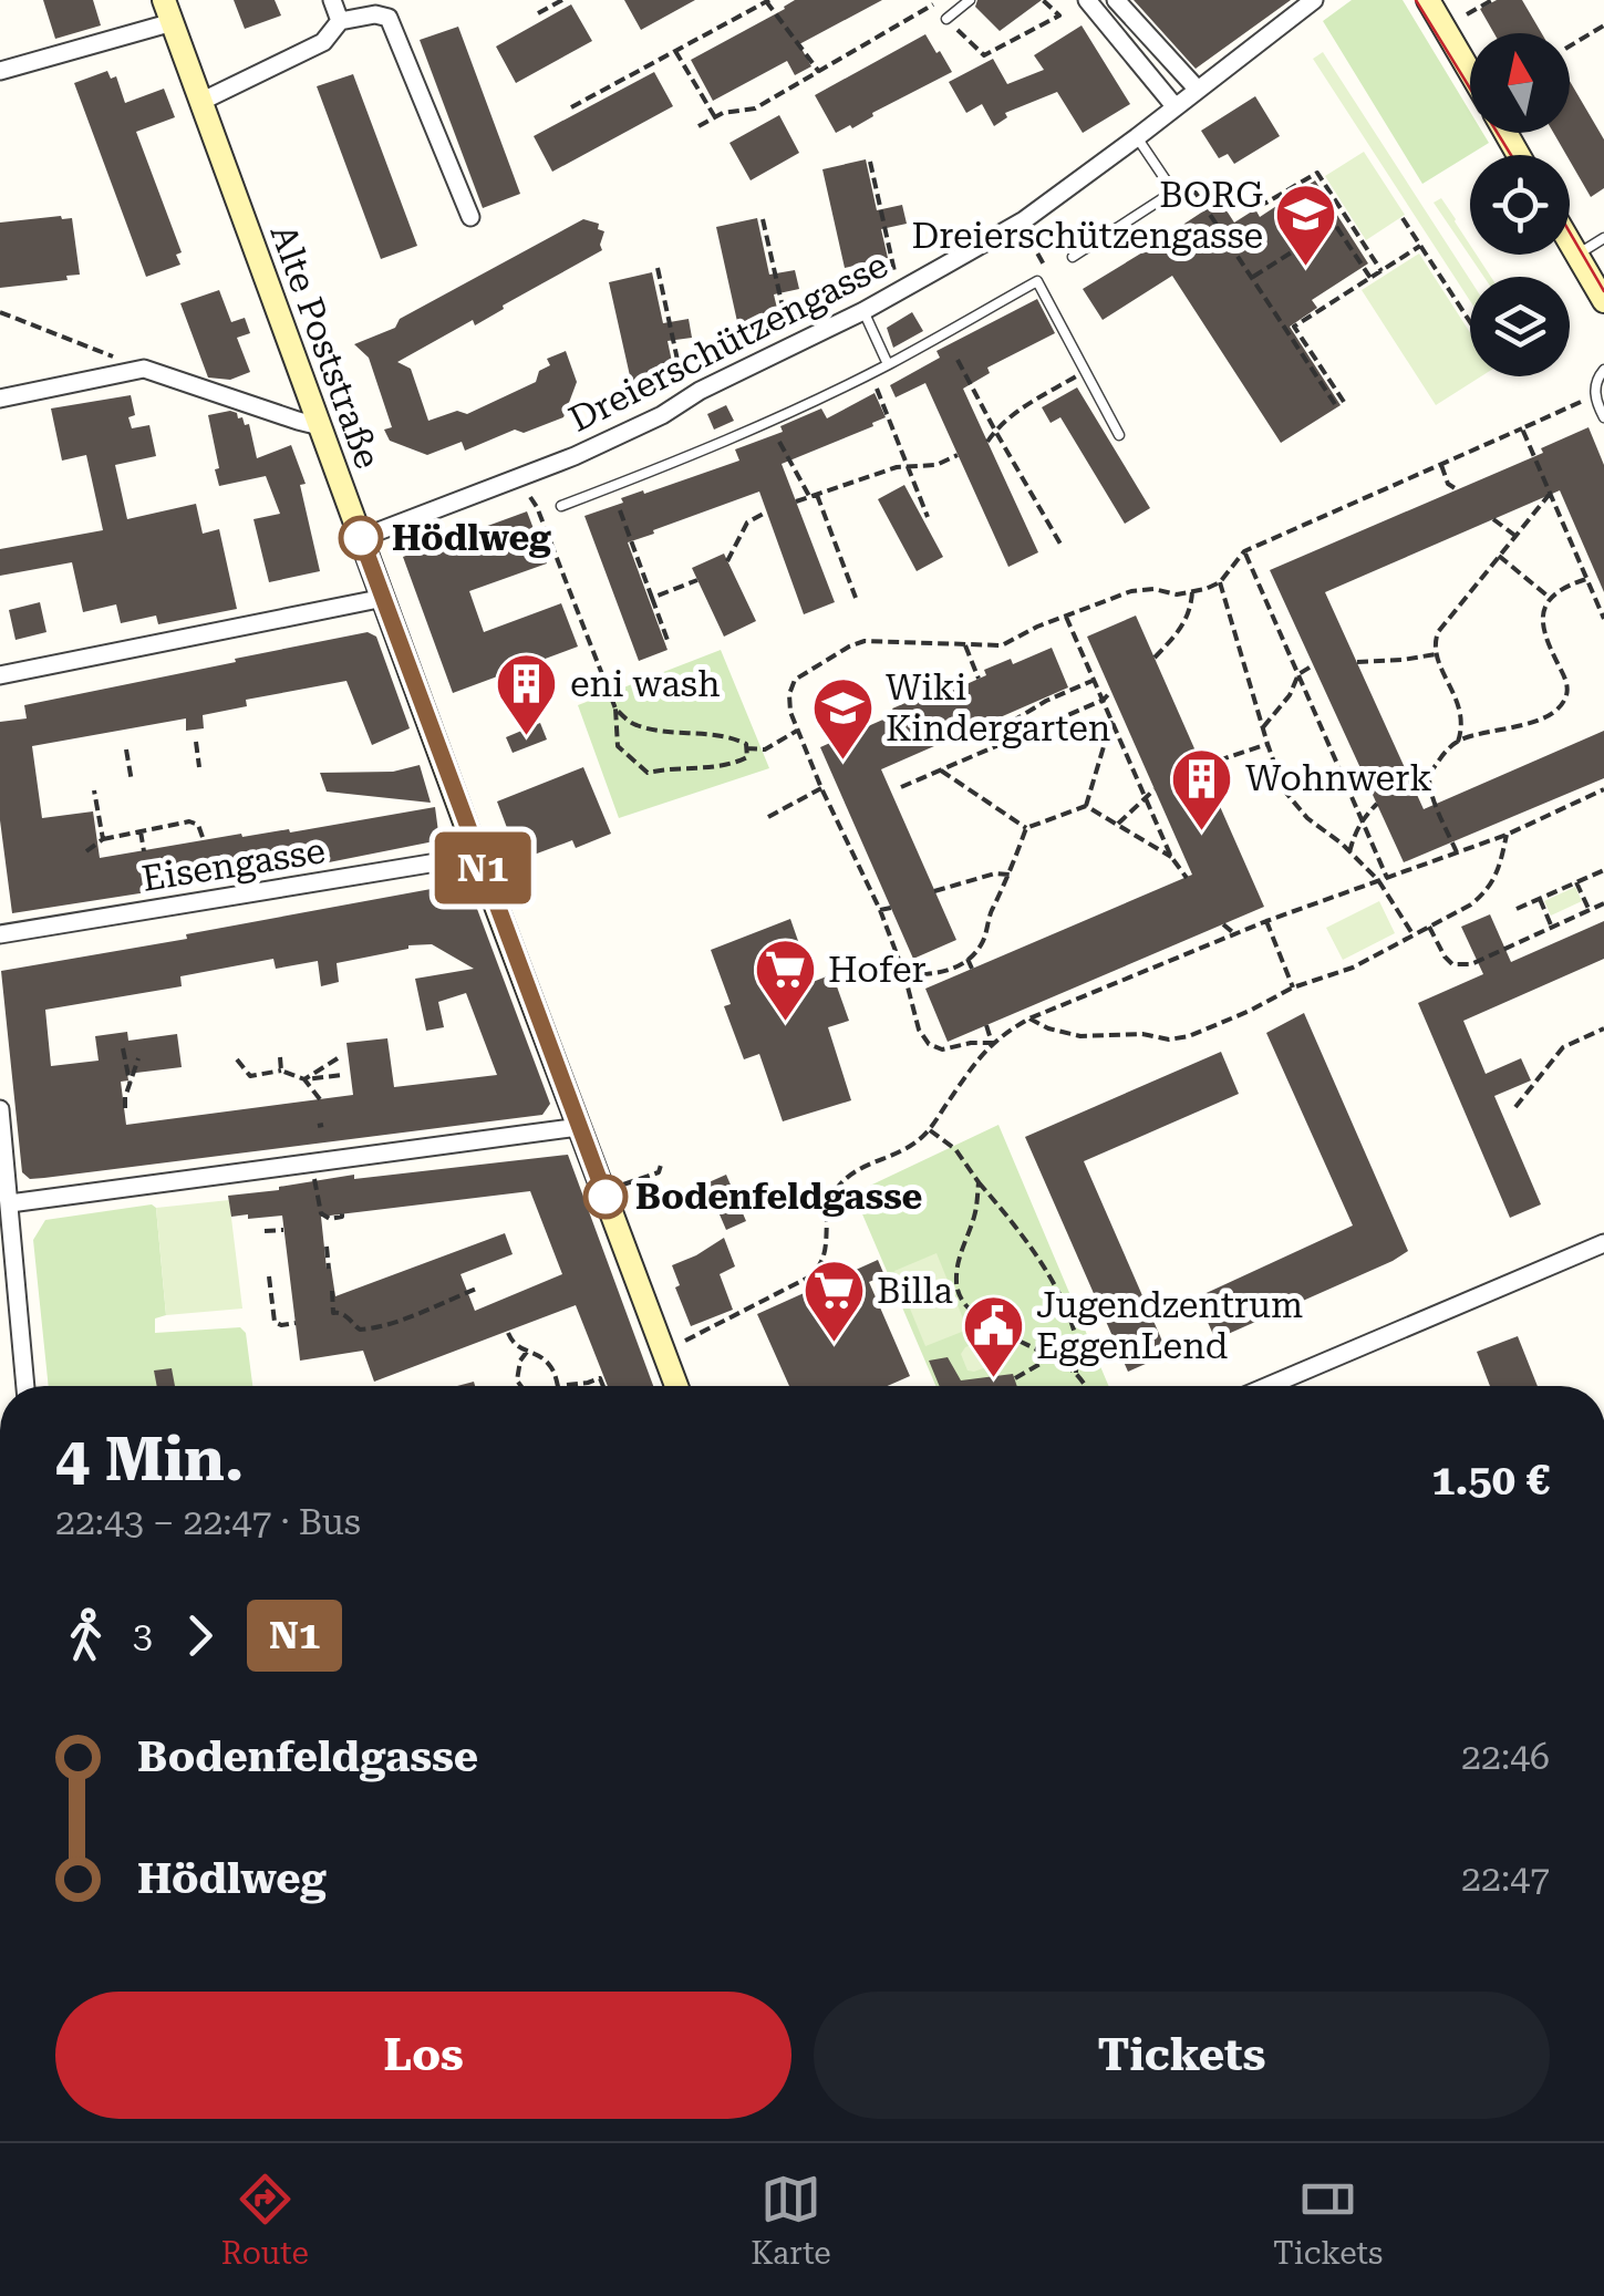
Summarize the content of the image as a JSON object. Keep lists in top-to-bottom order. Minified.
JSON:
{"streets":{"main road":["Alte Poststraße"],"street":["Dreierschützengasse","Eisengasse"]},"crossings":[["Dreierschützengasse","Alte Poststraße"],["Alte Poststraße","Eisengasse"]],"places":{"school or university":["BORG Dreierschützengasse","Wiki Kindergarten"],"other":["Hödlweg","Bodenfeldgasse"],"building":["eni wash","Wohnwerk"],"supermarket":["Hofer","Billa"],"public building":["Jugendzentrum EggenLend"]},"lines":["bus line N1"],"north":"top","page":{"on_map":"N1","heading":["4 Min.","22:43 – 22:47 · Bus","1.50 €"],"legs":["3","N1"],"list":[{"name":"Bodenfeldgasse","value":"22:46"},{"name":"Hödlweg","value":"22:47"}],"buttons":["Los","Tickets"],"tabs":["Route","Karte","Tickets"]}}
